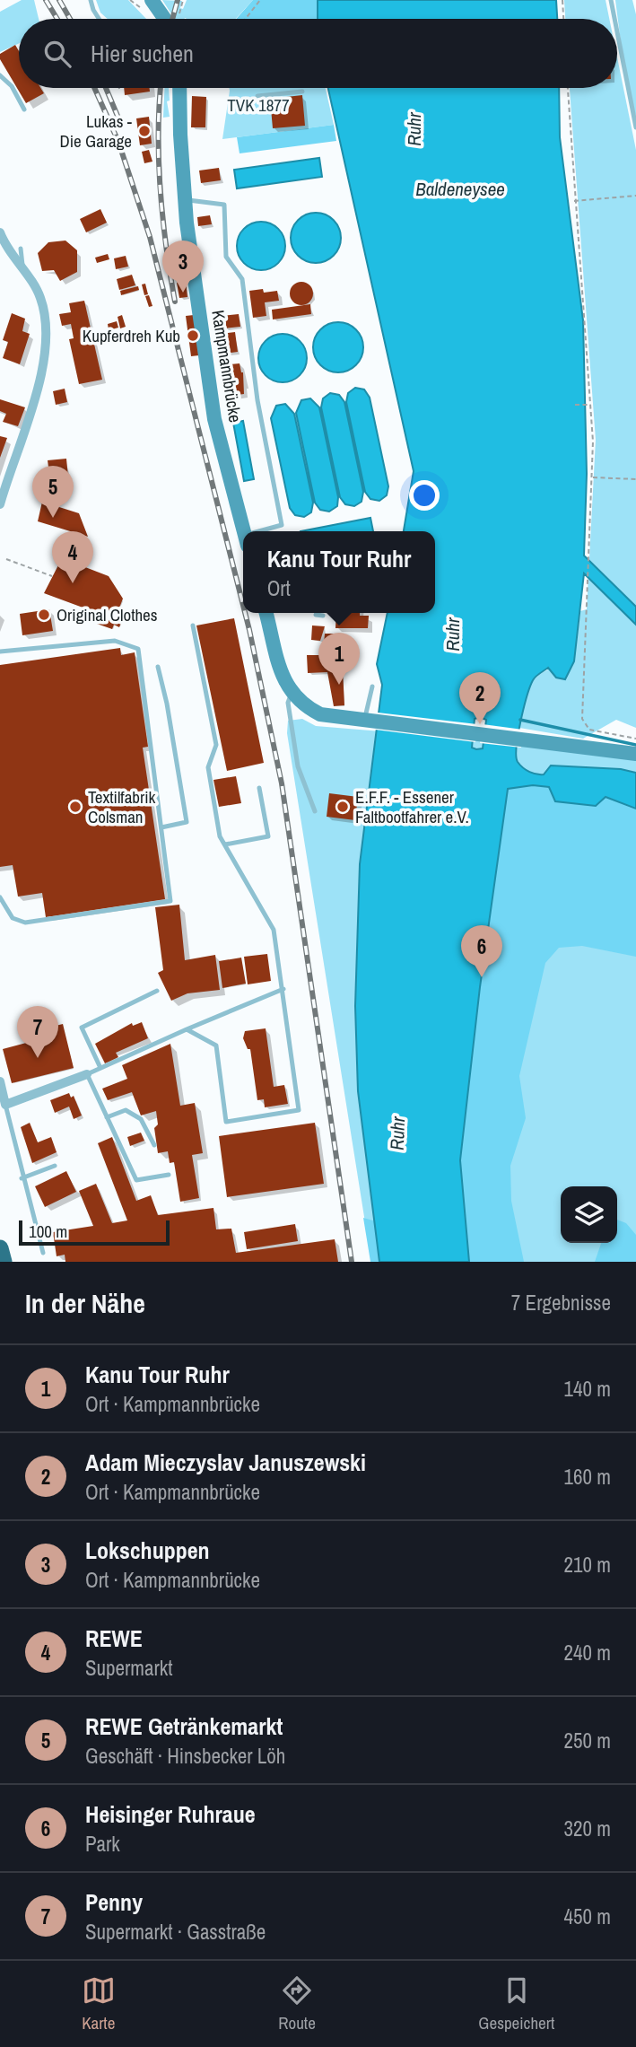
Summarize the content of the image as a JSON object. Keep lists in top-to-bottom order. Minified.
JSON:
{"streets":{"street":["Kampmannbrücke"]},"water":["Ruhr","Baldeneysee"],"parks":["TVK 1877"],"places":["Lukas - Die Garage","Kupferdreh Kub","Original Clothes","Textilfabrik Colsman","E.F.F. - Essener Faltbootfahrer e.V."],"scale_bar":"100 m","page":{"search":"Hier suchen","pins":["3","5","4","1","2","6","7"],"popup":["Kanu Tour Ruhr","Ort"],"scale":"100 m","heading":["In der Nähe","7 Ergebnisse"],"list":[{"mark":"1","name":"Kanu Tour Ruhr","note":"Ort · Kampmannbrücke","value":"140 m"},{"mark":"2","name":"Adam Mieczyslav Januszewski","note":"Ort · Kampmannbrücke","value":"160 m"},{"mark":"3","name":"Lokschuppen","note":"Ort · Kampmannbrücke","value":"210 m"},{"mark":"4","name":"REWE","note":"Supermarkt","value":"240 m"},{"mark":"5","name":"REWE Getränkemarkt","note":"Geschäft · Hinsbecker Löh","value":"250 m"},{"mark":"6","name":"Heisinger Ruhraue","note":"Park","value":"320 m"},{"mark":"7","name":"Penny","note":"Supermarkt · Gasstraße","value":"450 m"}],"nav":["Karte","Route","Gespeichert"]}}
